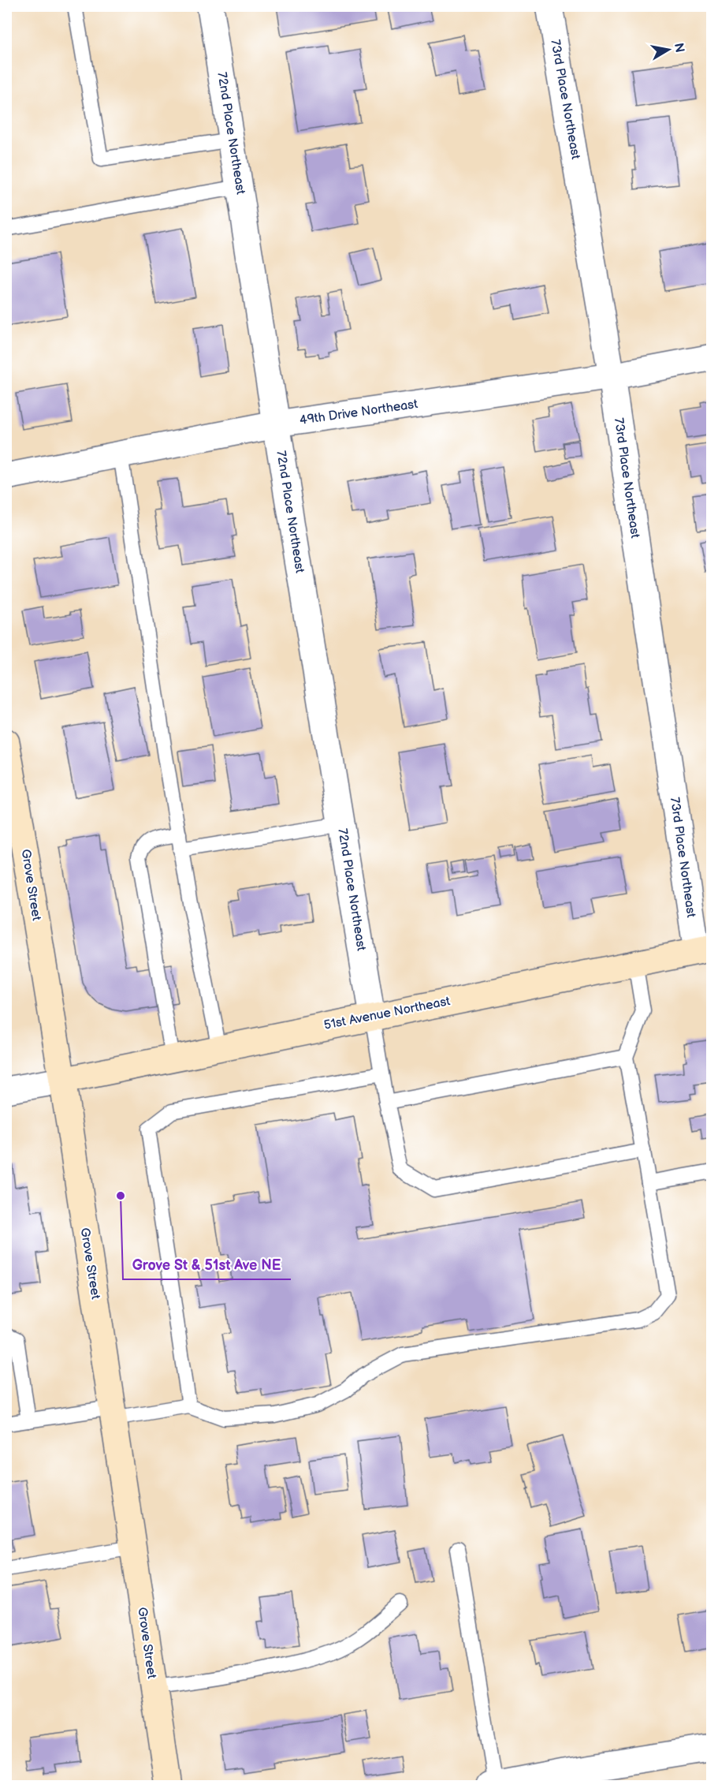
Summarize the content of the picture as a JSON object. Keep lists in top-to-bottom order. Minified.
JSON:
{"streets":{"street":["73rd Place Northeast","72nd Place Northeast","49th Drive Northeast","Grove Street","51st Avenue Northeast"]},"crossings":[["73rd Place Northeast","49th Drive Northeast"],["73rd Place Northeast","51st Avenue Northeast"],["72nd Place Northeast","49th Drive Northeast"],["72nd Place Northeast","51st Avenue Northeast"],["Grove Street","51st Avenue Northeast"]],"places":["Grove St & 51st Ave NE"],"north":"right"}
